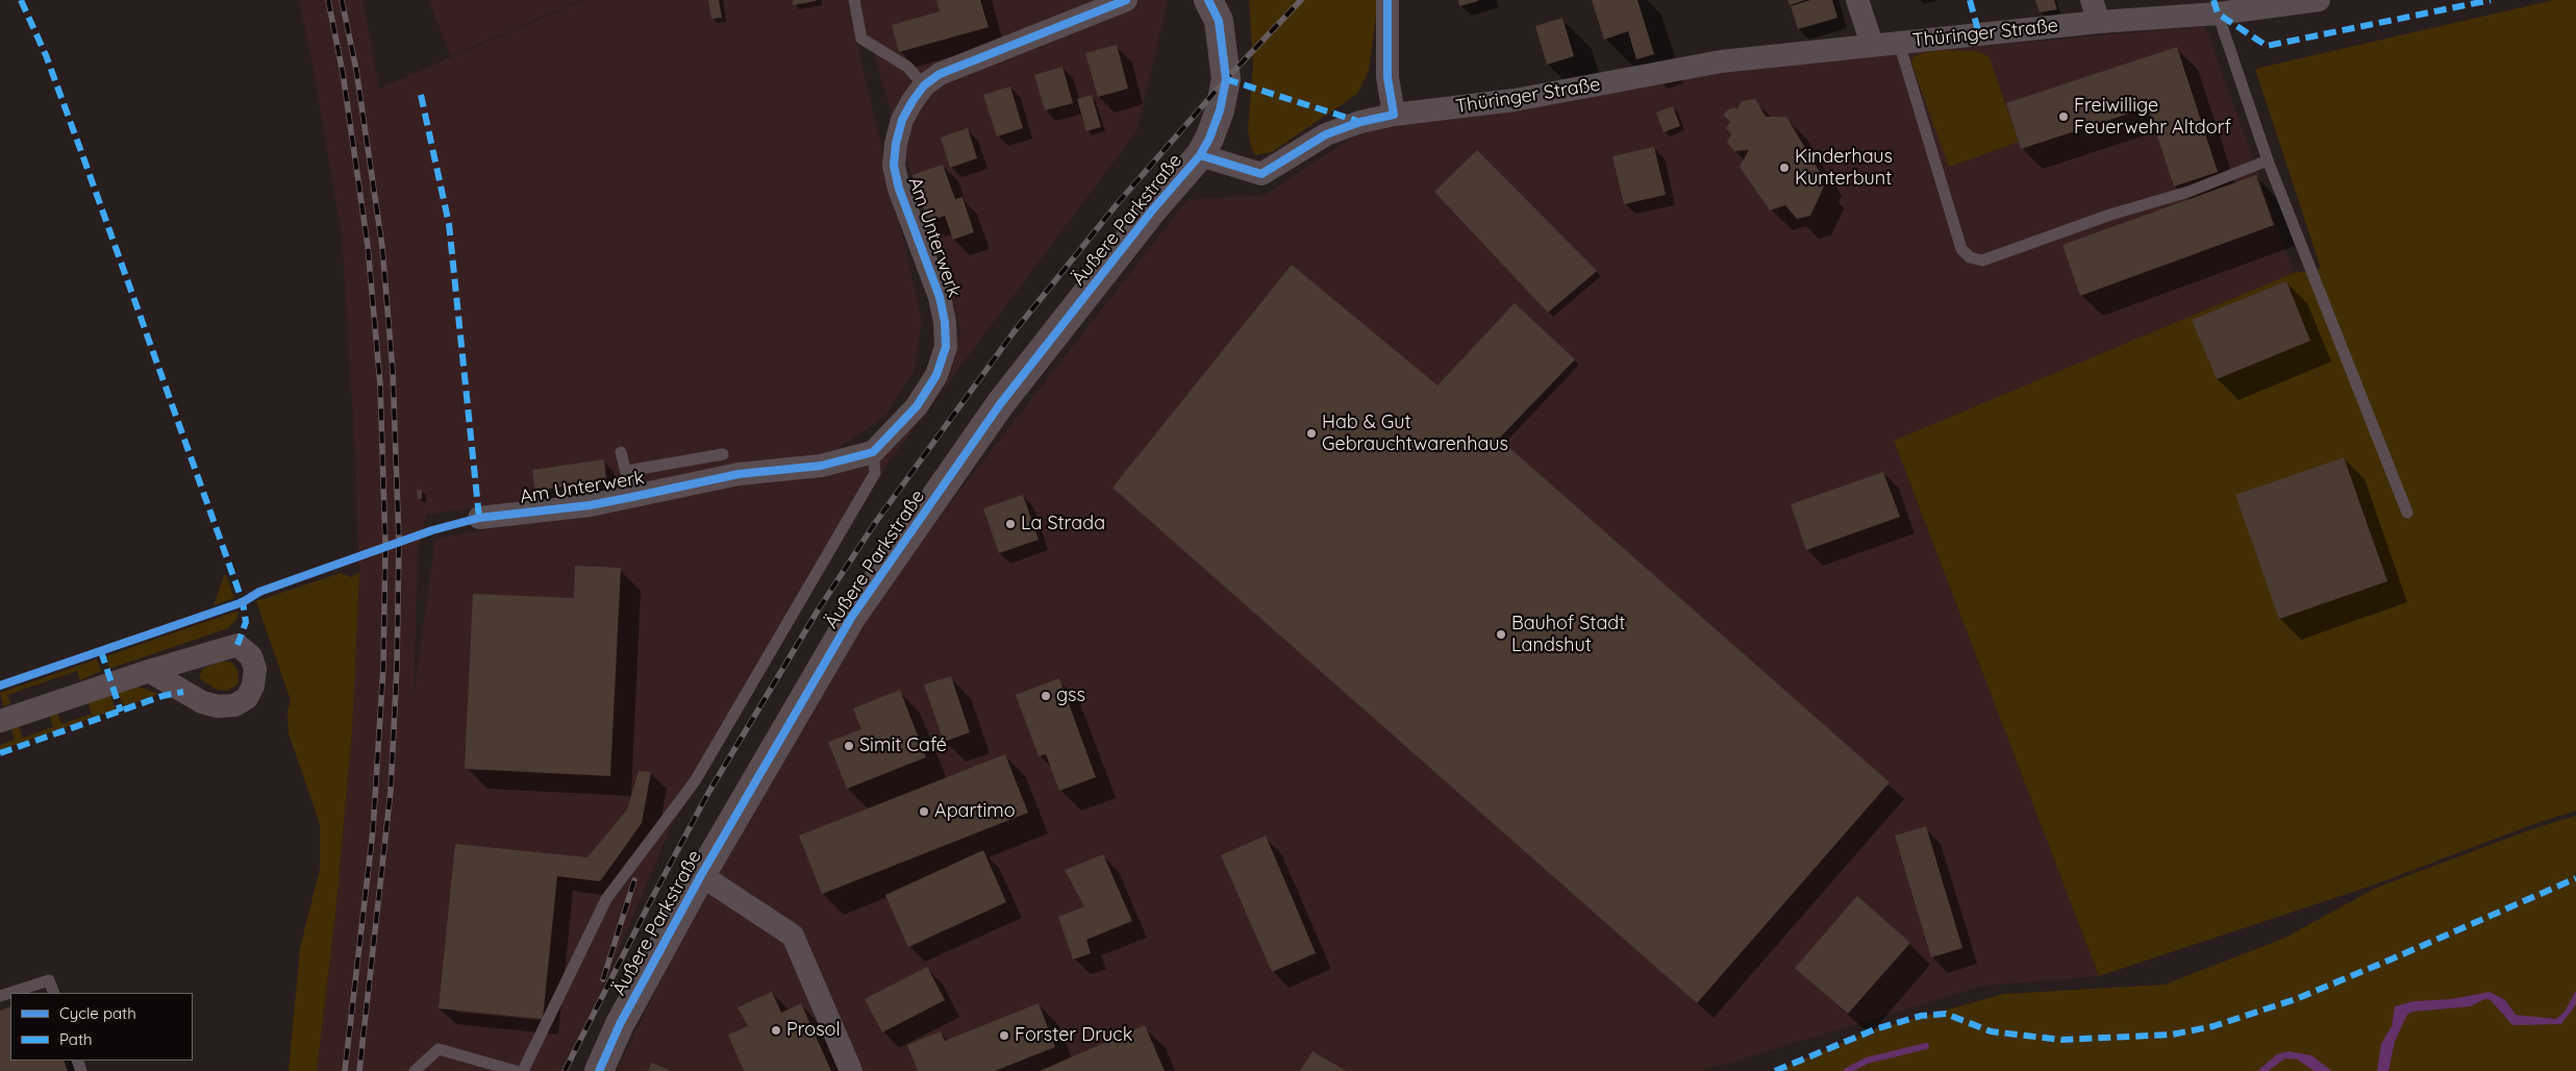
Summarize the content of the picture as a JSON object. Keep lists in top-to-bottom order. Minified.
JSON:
{"streets":{"street":["Thüringer Straße","Äußere Parkstraße","Am Unterwerk"]},"crossings":[["Thüringer Straße","Äußere Parkstraße"]],"places":["Freiwillige Feuerwehr Altdorf","Kinderhaus Kunterbunt","Hab & Gut Gebrauchtwarenhaus","La Strada","Bauhof Stadt Landshut","gss","Simit Café","Apartimo","Prosol","Forster Druck"],"legend":["Cycle path","Path"]}
